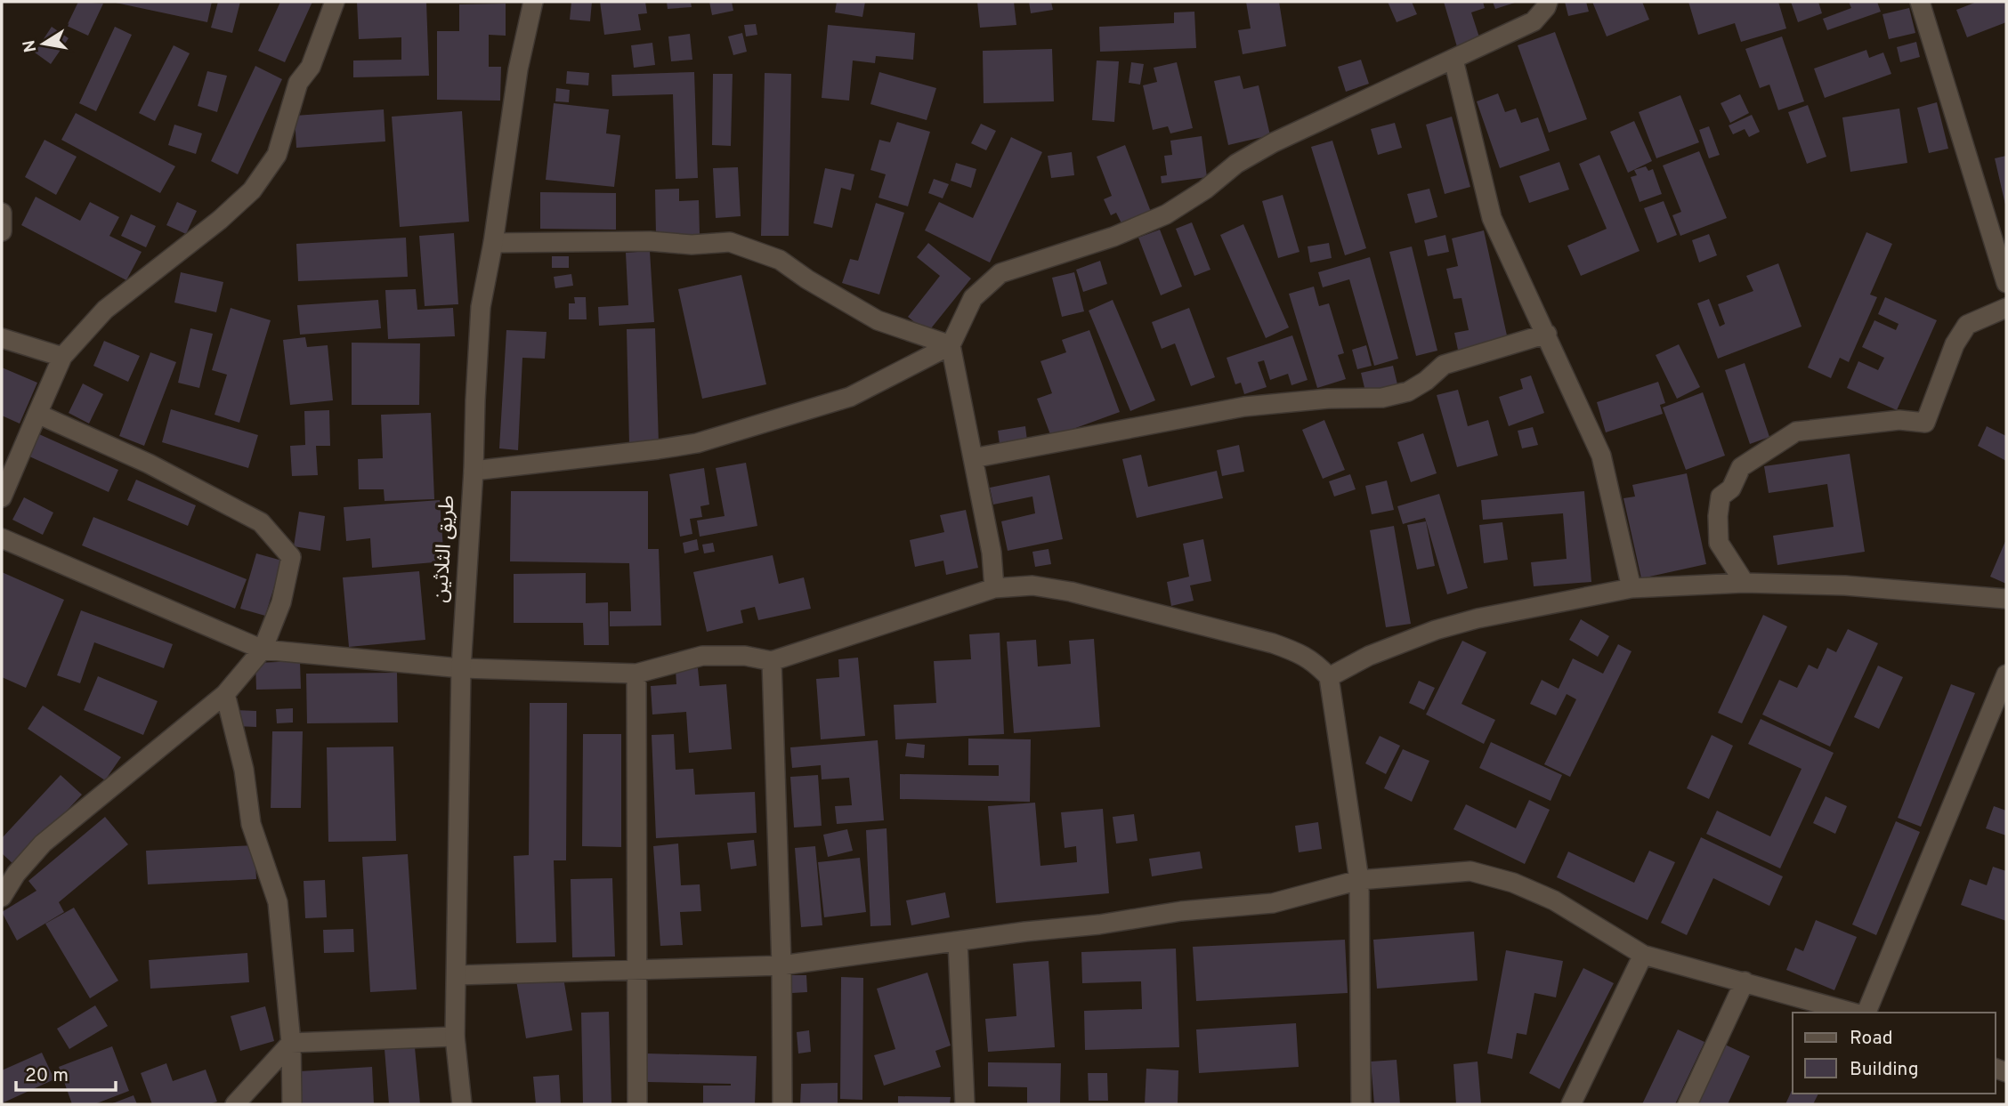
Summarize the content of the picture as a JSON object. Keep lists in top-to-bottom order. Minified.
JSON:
{"streets":{"street":["طريق الثلاثين"]},"legend":["Road","Building"],"scale_bar":"20 m","north":"left"}
